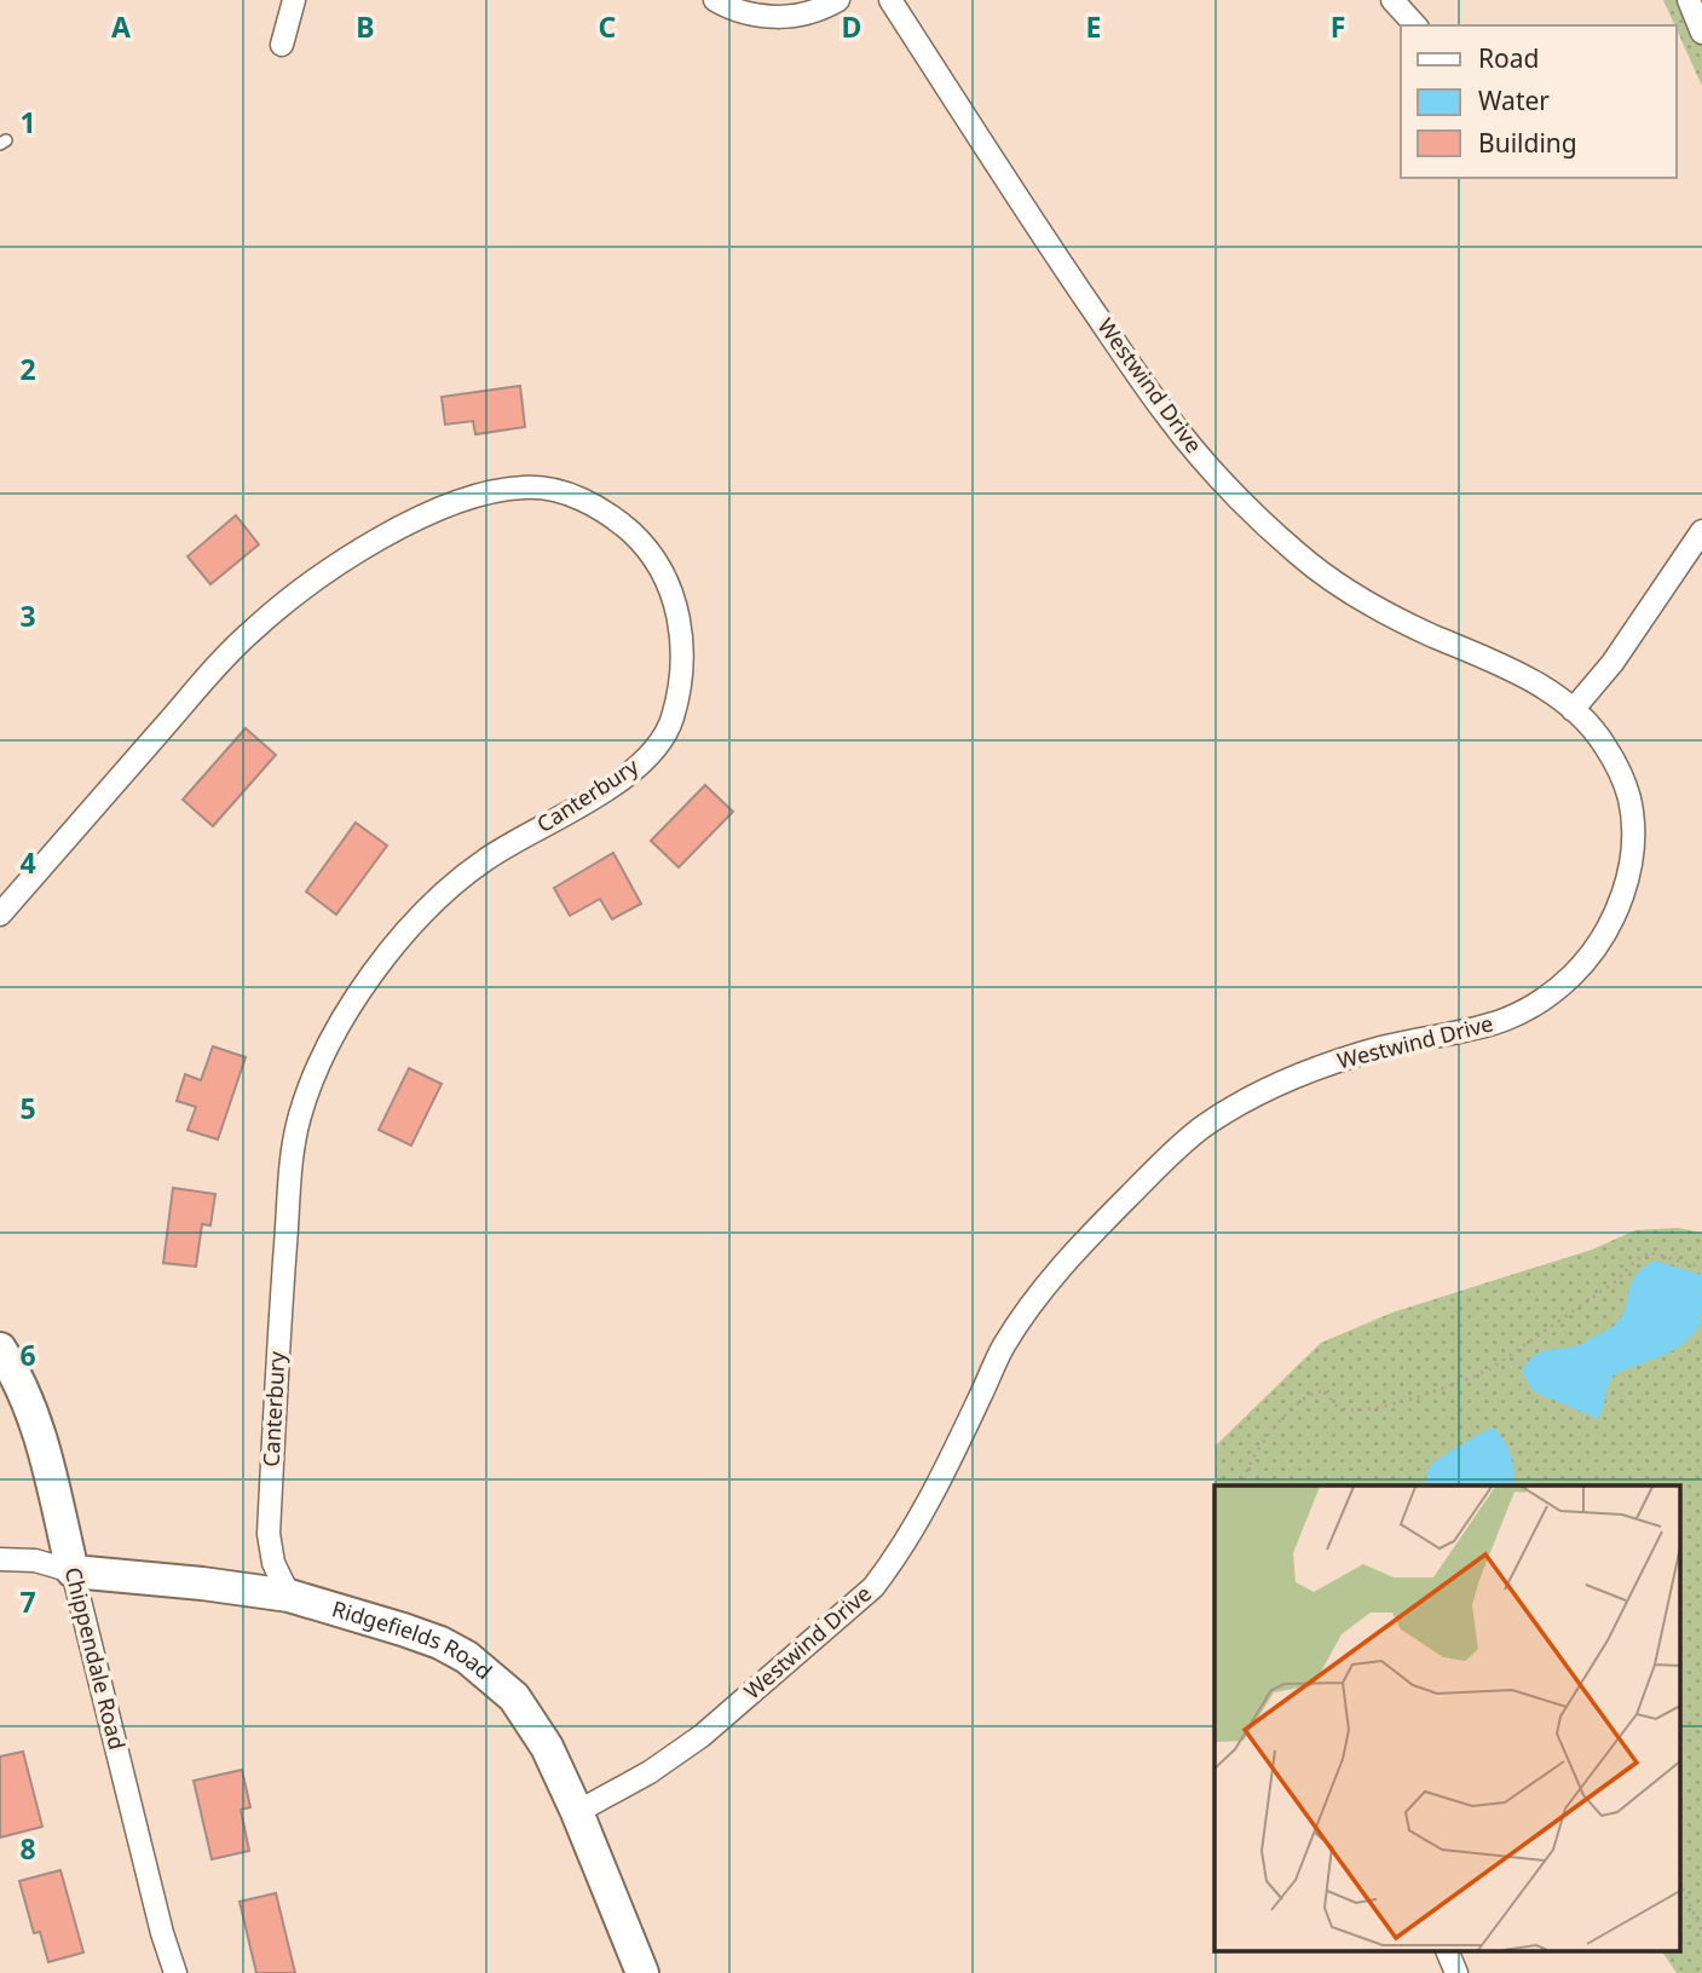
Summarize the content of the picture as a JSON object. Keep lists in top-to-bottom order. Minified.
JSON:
{"streets":{"street":["Westwind Drive","Canterbury","Ridgefields Road","Chippendale Road"]},"crossings":[["Westwind Drive","Ridgefields Road"],["Canterbury","Ridgefields Road"],["Ridgefields Road","Chippendale Road"]],"legend":["Road","Water","Building"],"grid":{"columns":["A","B","C","D","E","F"],"rows":["1","2","3","4","5","6","7","8"]}}
